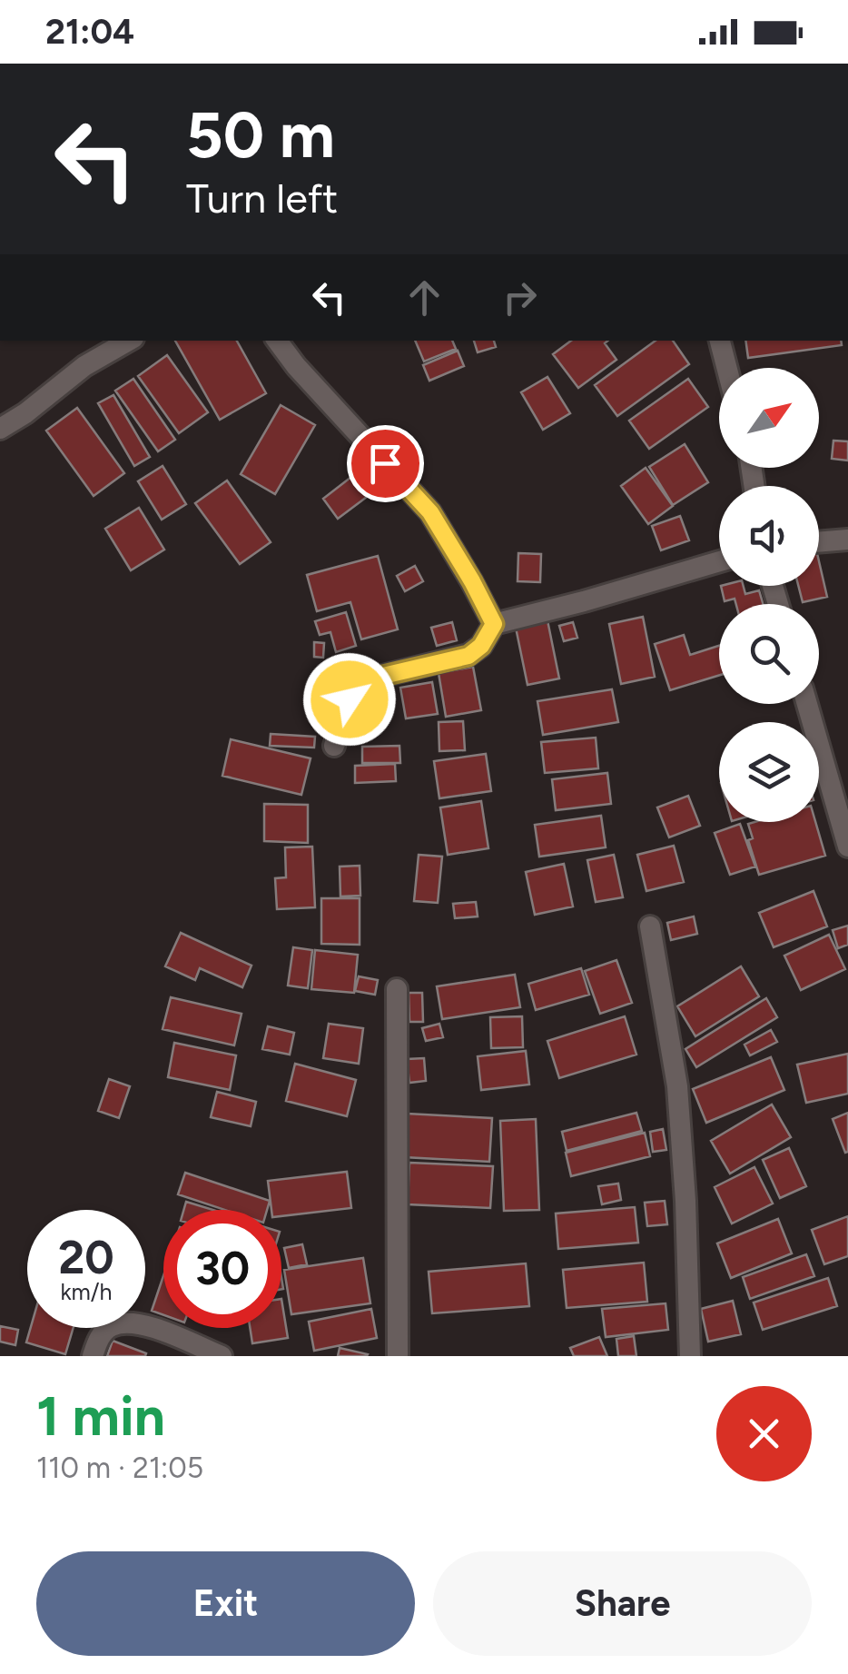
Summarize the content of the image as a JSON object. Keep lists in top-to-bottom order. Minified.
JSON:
{"north":"top right","page":{"status":"21:04","turn":["50 m","Turn left"],"speed":"20 km/h","limit":"30","heading":["1 min","110 m · 21:05"],"buttons":["Exit","Share"]}}
